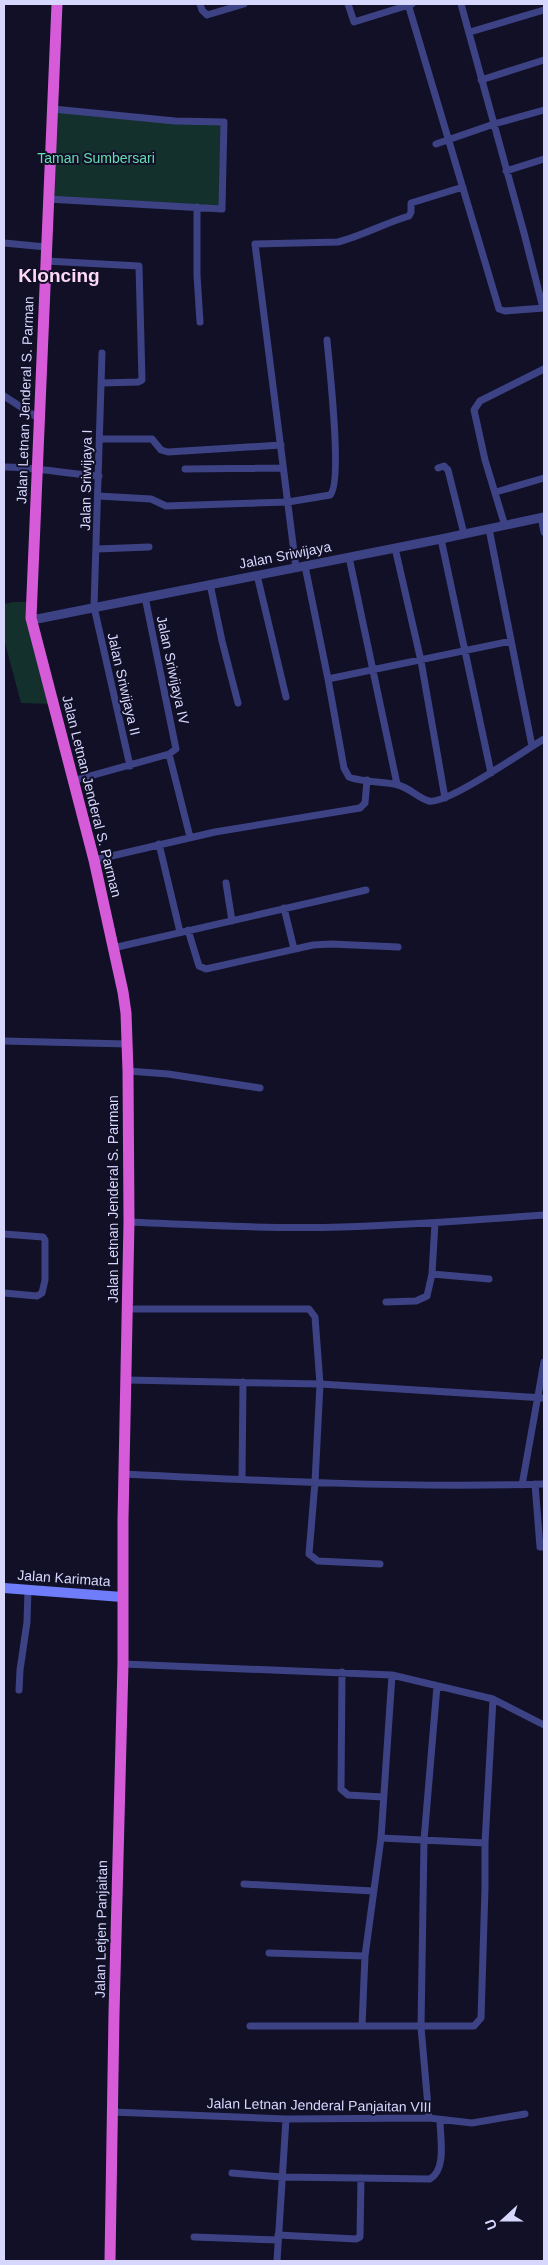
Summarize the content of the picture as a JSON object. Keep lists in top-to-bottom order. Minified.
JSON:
{"streets":{"highway":["Jalan Letnan Jenderal S. Parman","Jalan Letjen Panjaitan"],"main road":["Jalan Karimata"],"street":["Jalan Sriwijaya I","Jalan Sriwijaya","Jalan Sriwijaya IV","Jalan Sriwijaya II","Jalan Letnan Jenderal Panjaitan VIII"]},"crossings":[["Jalan Letnan Jenderal S. Parman","Jalan Sriwijaya"],["Jalan Letnan Jenderal S. Parman","Jalan Karimata"],["Jalan Letnan Jenderal S. Parman","Jalan Letjen Panjaitan"],["Jalan Sriwijaya I","Jalan Sriwijaya"],["Jalan Sriwijaya I","Jalan Sriwijaya II"],["Jalan Sriwijaya","Jalan Sriwijaya IV"],["Jalan Sriwijaya","Jalan Sriwijaya II"],["Jalan Karimata","Jalan Letjen Panjaitan"],["Jalan Letjen Panjaitan","Jalan Letnan Jenderal Panjaitan VIII"]],"districts":["Kloncing"],"parks":["Taman Sumbersari"],"north":"left"}
